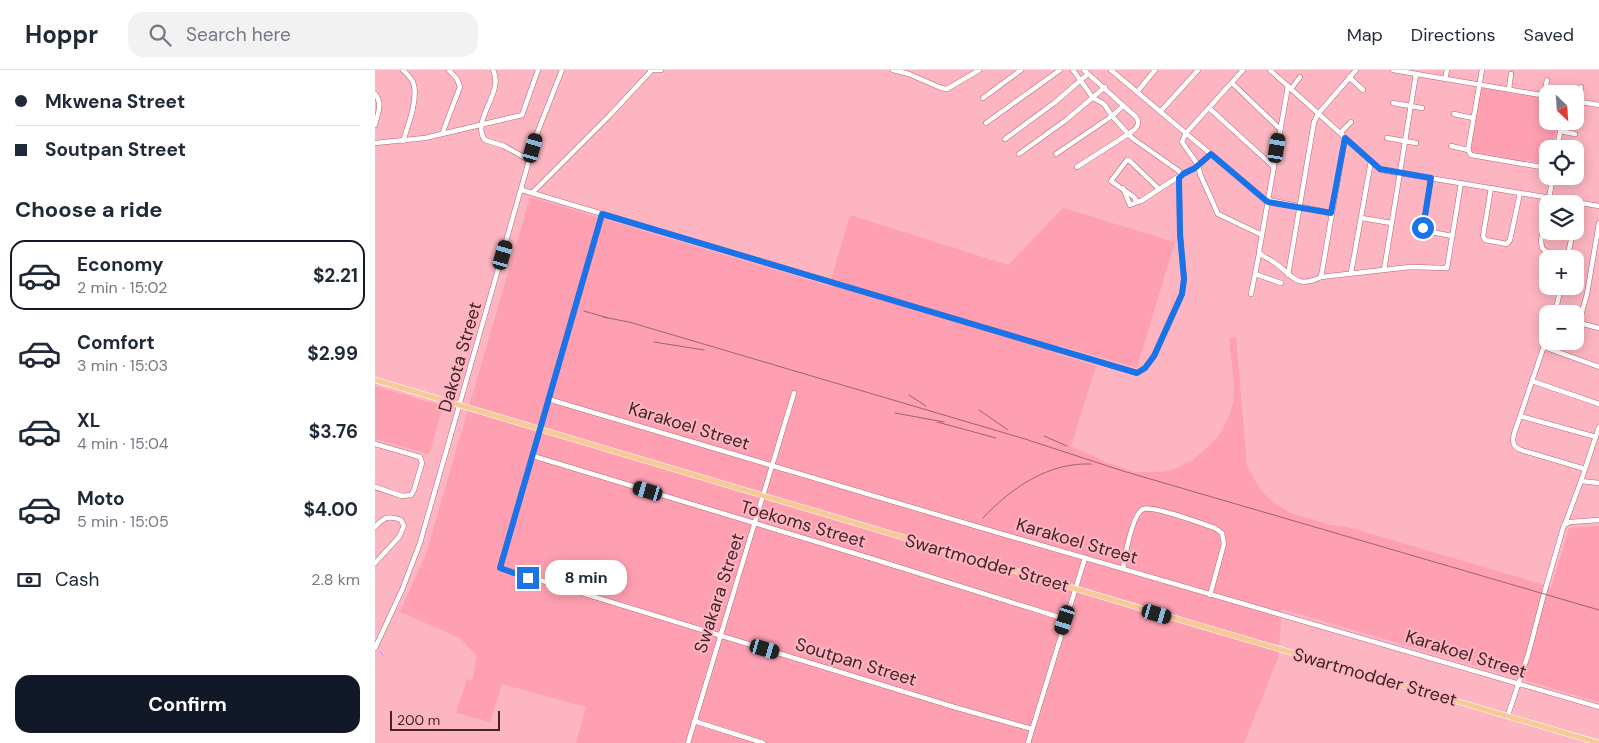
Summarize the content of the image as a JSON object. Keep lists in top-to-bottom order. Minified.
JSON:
{"streets":{"main road":["Swartmodder Street"],"street":["Dakota Street","Karakoel Street","Toekoms Street","Swakara Street","Soutpan Street"]},"crossings":[["Dakota Street","Swartmodder Street"],["Karakoel Street","Swakara Street"],["Toekoms Street","Swakara Street"],["Toekoms Street","Soutpan Street"],["Swartmodder Street","Swakara Street"],["Swakara Street","Soutpan Street"]],"scale_bar":"200 m","north":"bottom right","page":{"header":"Hoppr","search":"Search here","nav":["Map","Directions","Saved"],"banner":["Mkwena Street","Soutpan Street"],"map_buttons":["+","−"],"heading":"Choose a ride","list":[{"name":"Economy","note":"2 min · 15:02","value":"$2.21"},{"name":"Comfort","note":"3 min · 15:03","value":"$2.99"},{"name":"XL","note":"4 min · 15:04","value":"$3.76"},{"name":"Moto","note":"5 min · 15:05","value":"$4.00"}],"pay":["Cash","2.8 km"],"bubble":"8 min","buttons":"Confirm","scale":"200 m"}}
